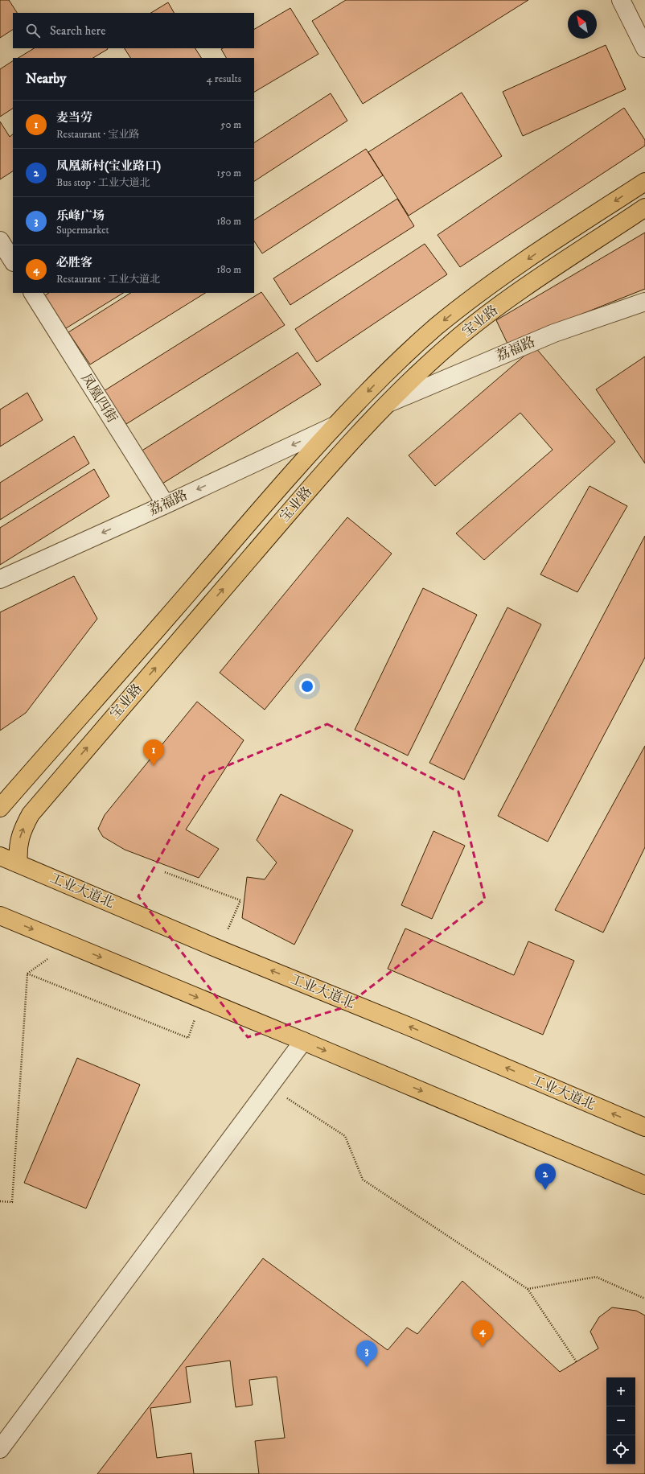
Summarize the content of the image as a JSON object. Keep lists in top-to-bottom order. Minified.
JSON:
{"streets":{"main road":["宝业路","工业大道北"],"street":["荔福路","凤凰四街"]},"crossings":[["宝业路","荔福路"],["宝业路","工业大道北"],["荔福路","凤凰四街"]],"one_way":["荔福路"],"north":"top left","page":{"search":"Search here","heading":["Nearby","4 results"],"list":[{"mark":"1","name":"麦当劳","note":"Restaurant · 宝业路","value":"50 m"},{"mark":"2","name":"凤凰新村(宝业路口)","note":"Bus stop · 工业大道北","value":"150 m"},{"mark":"3","name":"乐峰广场","note":"Supermarket","value":"180 m"},{"mark":"4","name":"必胜客","note":"Restaurant · 工业大道北","value":"180 m"}],"pins":["1","2","4","3"],"map_buttons":["+","−"]}}
